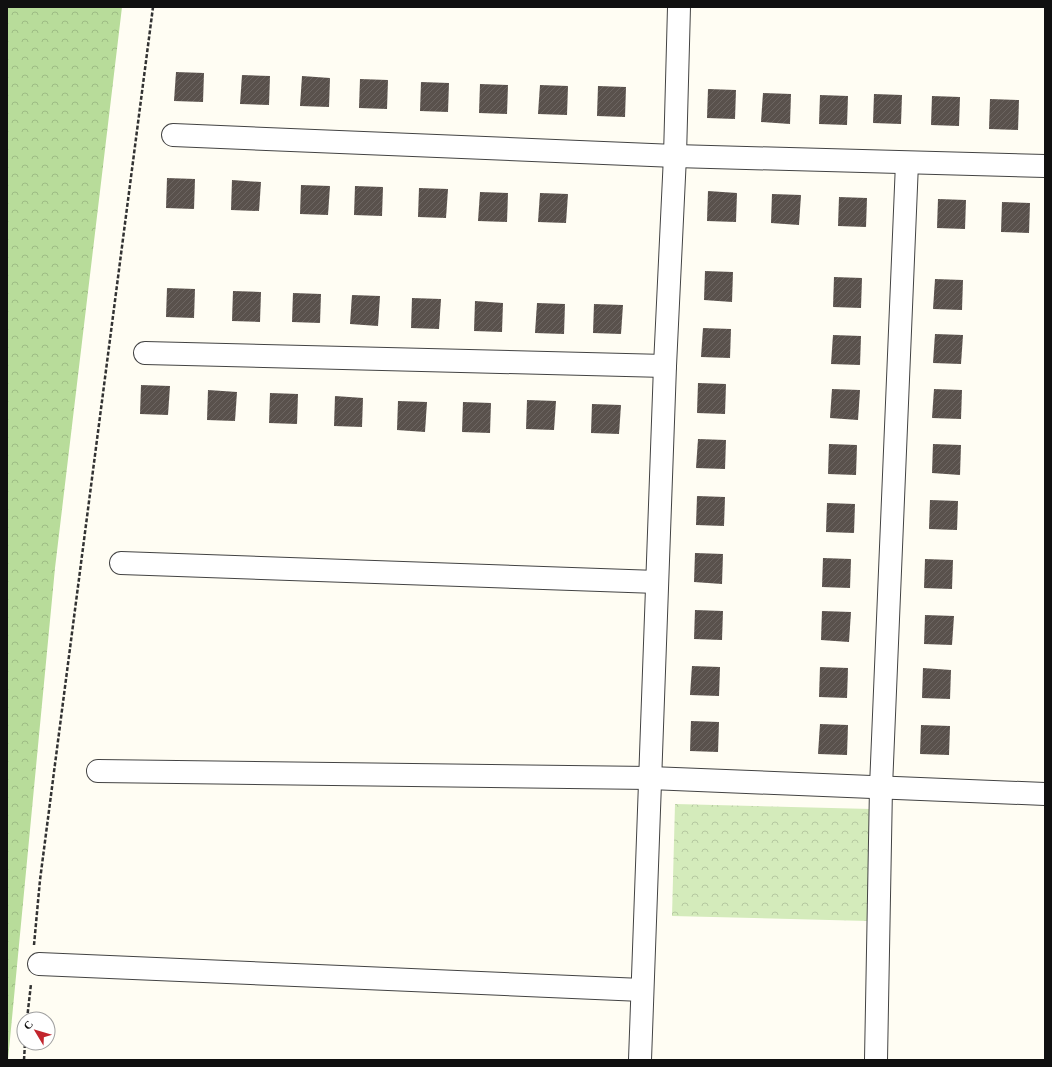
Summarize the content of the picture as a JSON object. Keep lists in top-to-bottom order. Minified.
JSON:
{"north":"top left"}
